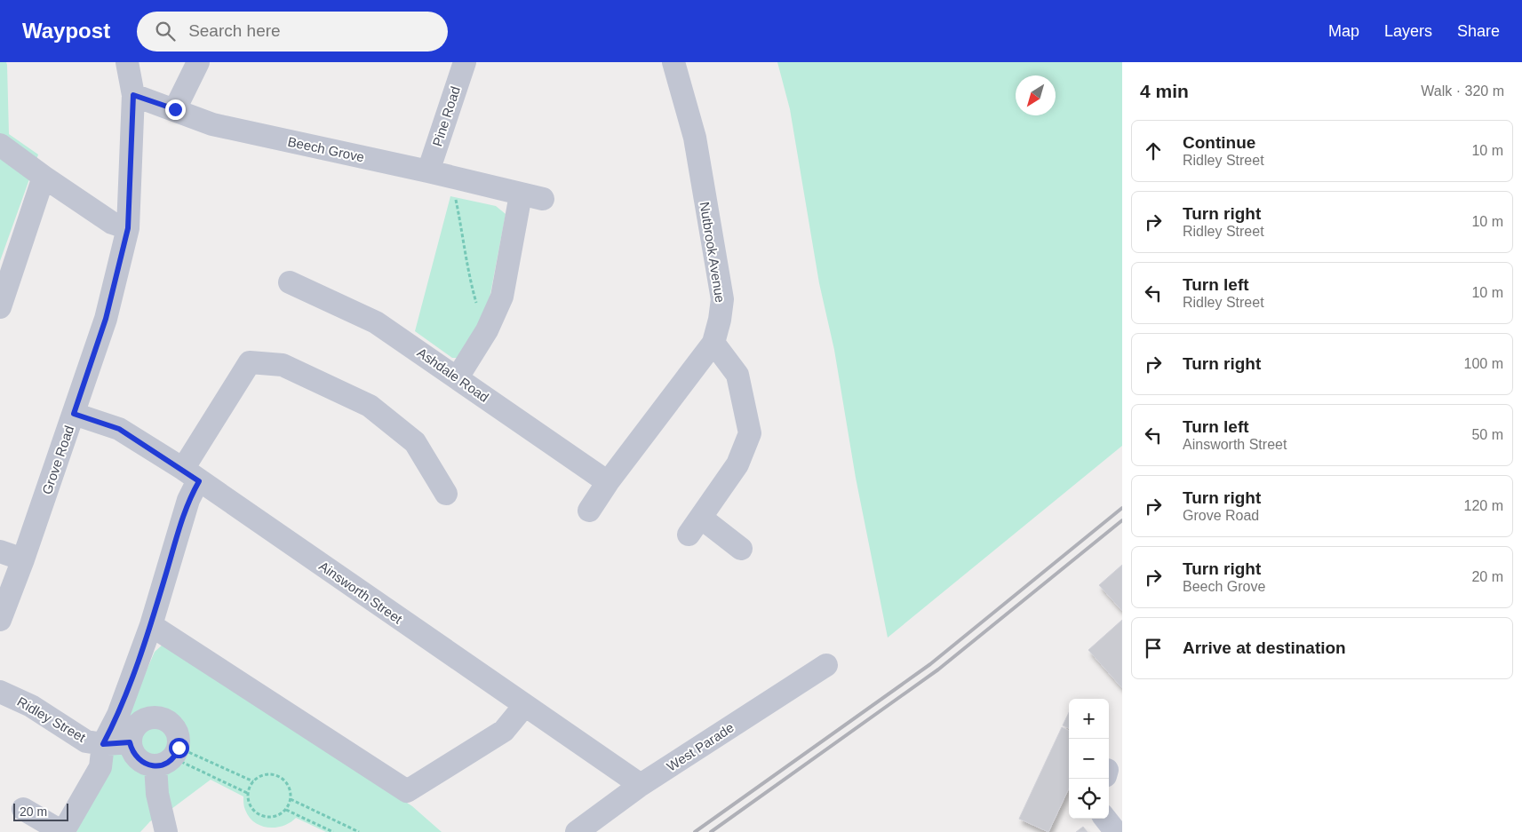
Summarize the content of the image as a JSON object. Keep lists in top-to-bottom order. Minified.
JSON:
{"streets":{"street":["Pine Road","Beech Grove","Nutbrook Avenue","Ashdale Road","Grove Road","Ainsworth Street","Ridley Street","West Parade"]},"crossings":[["Pine Road","Beech Grove"],["Beech Grove","Grove Road"],["Nutbrook Avenue","Ashdale Road"],["Grove Road","Ainsworth Street"],["Ainsworth Street","West Parade"]],"scale_bar":"20 m","north":"bottom left","page":{"header":"Waypost","search":"Search here","nav":["Map","Layers","Share"],"heading":["4 min","Walk · 320 m"],"list":[["Continue","Ridley Street","10 m"],["Turn right","Ridley Street","10 m"],["Turn left","Ridley Street","10 m"],["Turn right","100 m"],["Turn left","Ainsworth Street","50 m"],["Turn right","Grove Road","120 m"],["Turn right","Beech Grove","20 m"],"Arrive at destination"],"map_buttons":["+","−"],"scale":"20 m"}}
